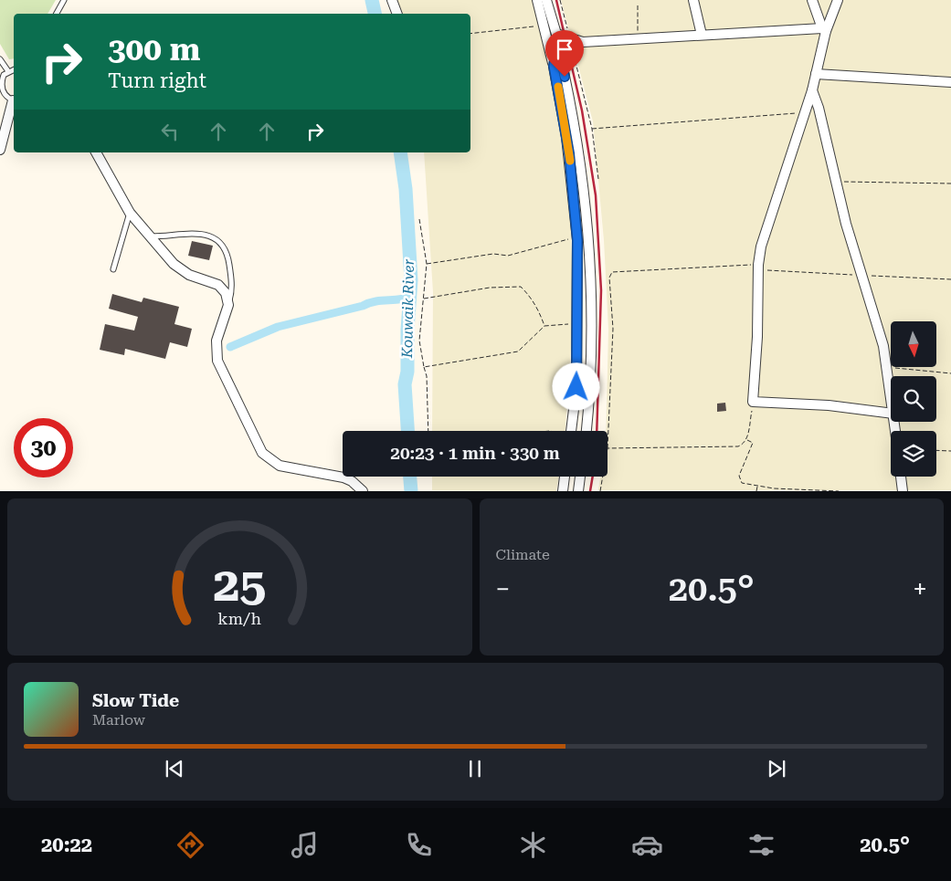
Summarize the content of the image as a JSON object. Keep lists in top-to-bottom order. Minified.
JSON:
{"water":["Kouwaik River"],"north":"bottom","page":{"turn":["300 m","Turn right"],"limit":"30","trip":"20:23 · 1 min · 330 m","tile":"Climate","heat":["−","20.5°","+"],"song":["Slow Tide","Marlow"],"tabs":["20:22","20.5°"],"gauge":["25","km/h"]}}
